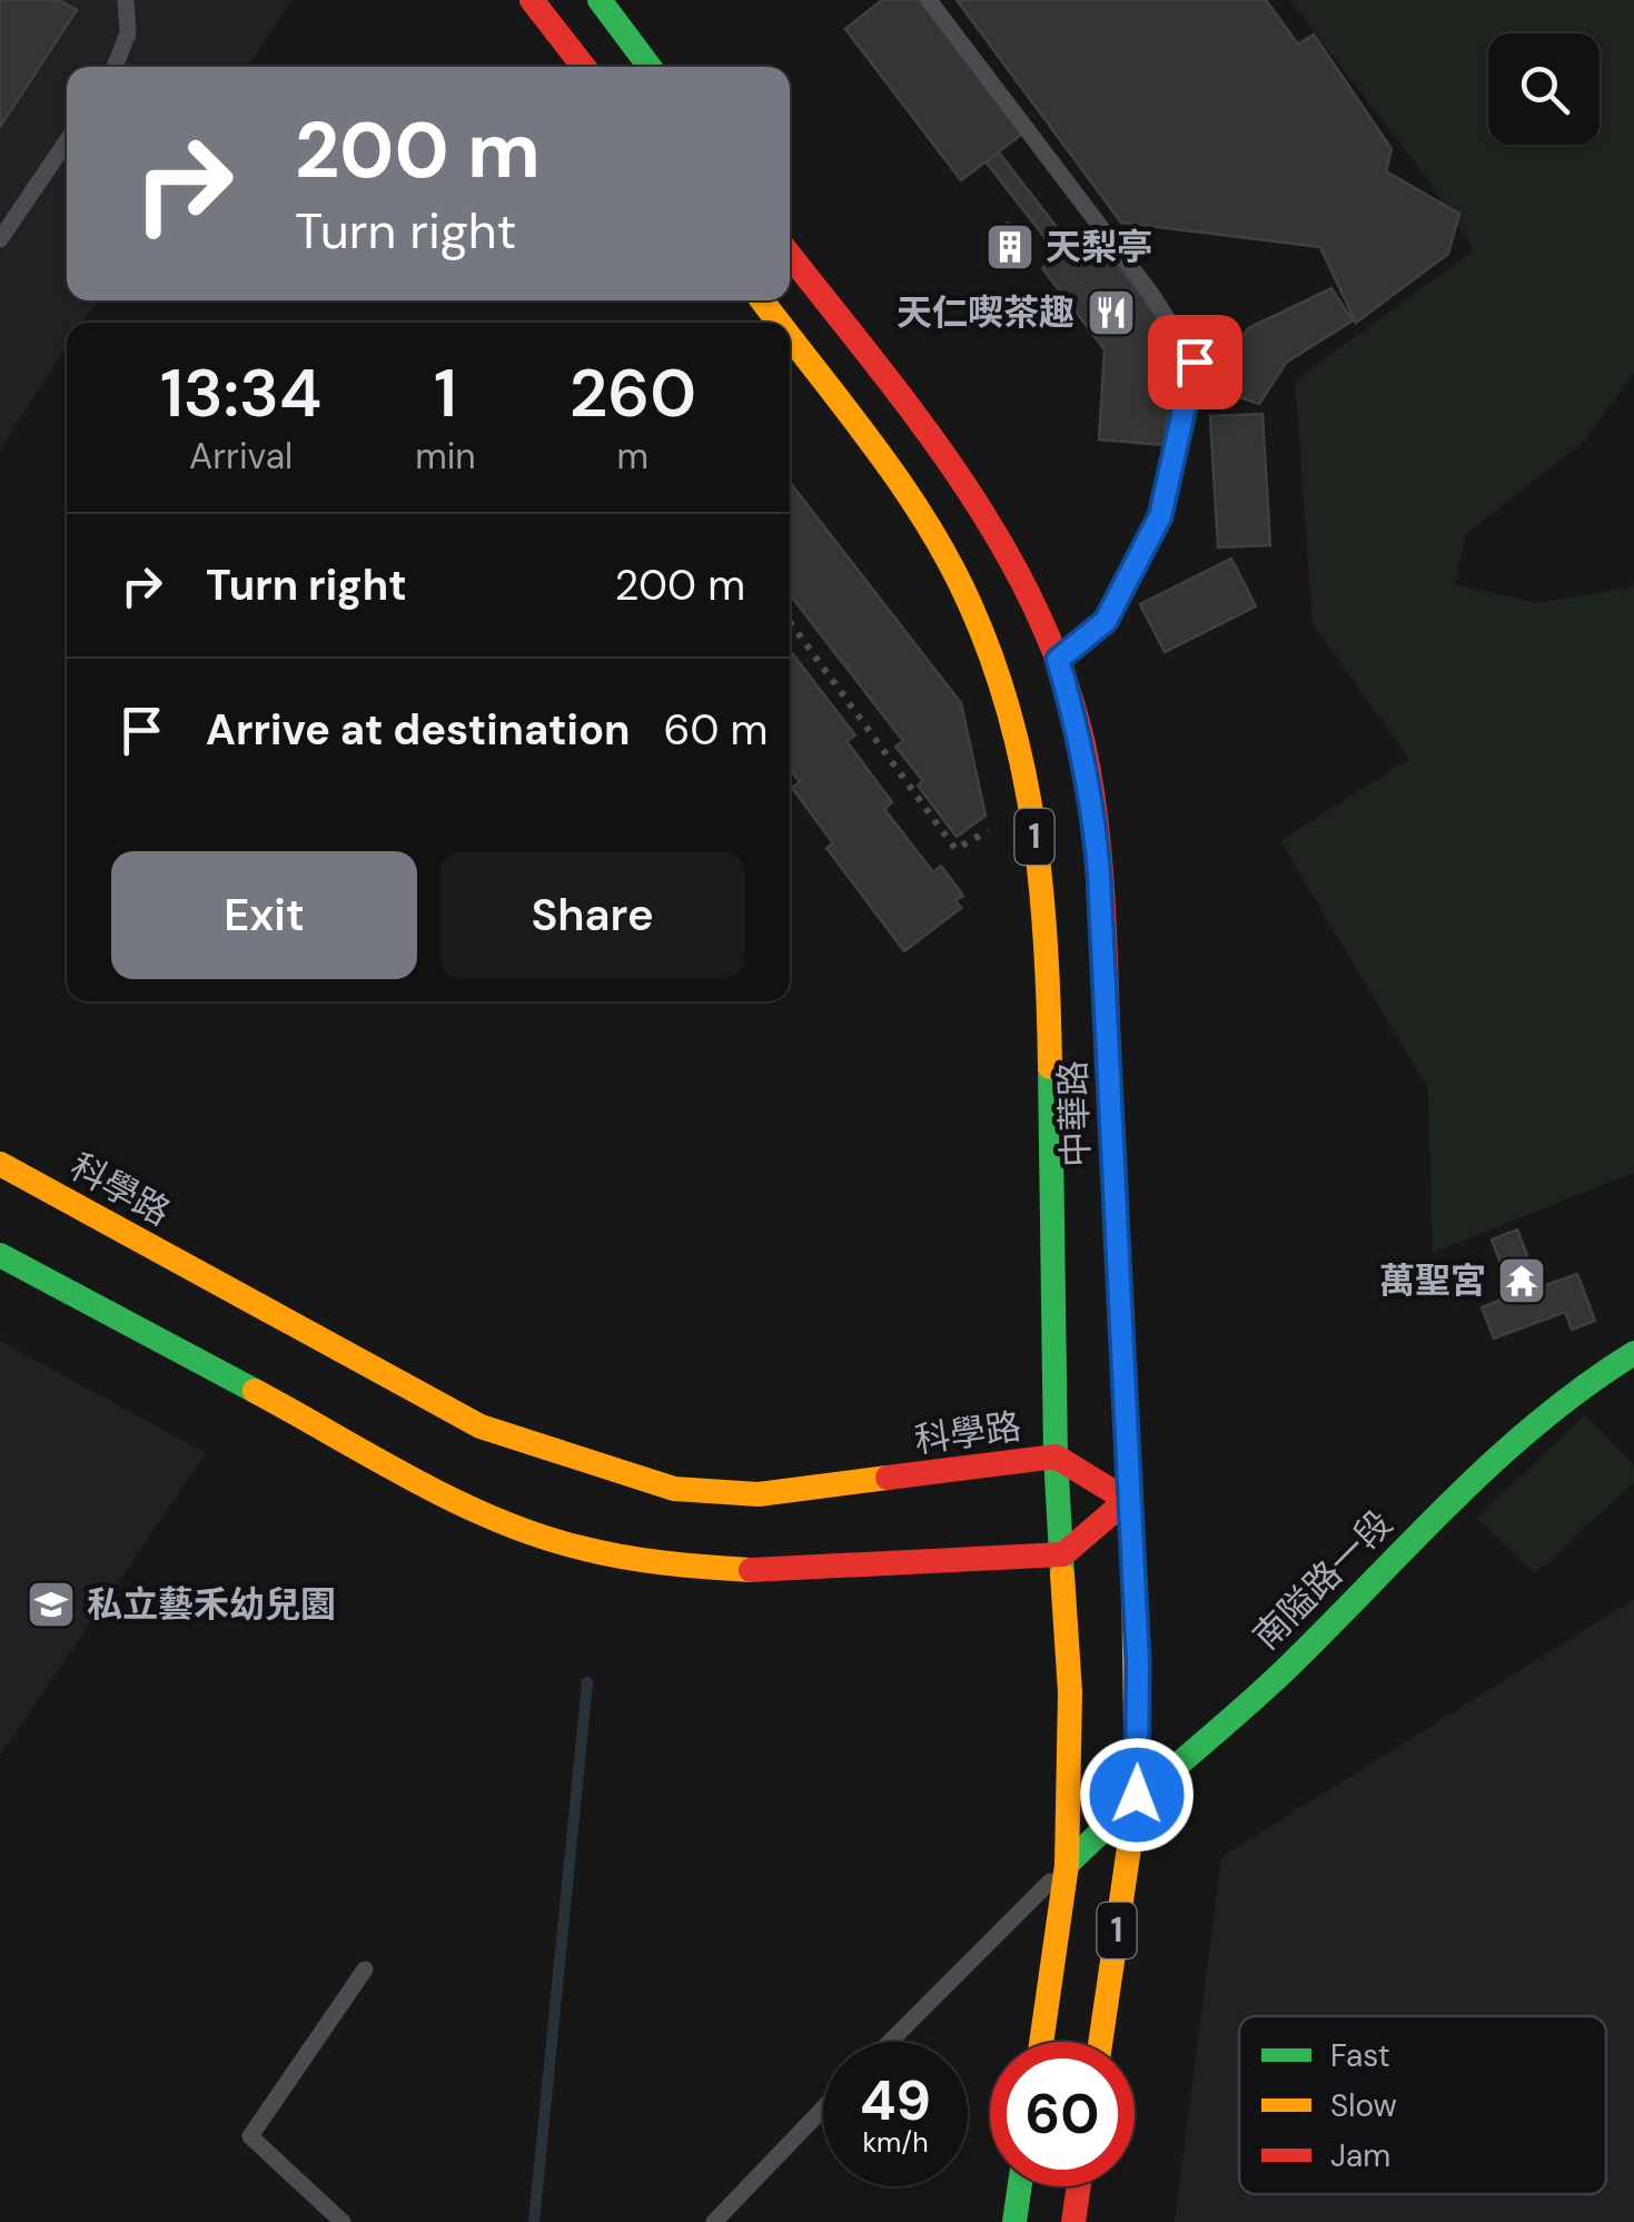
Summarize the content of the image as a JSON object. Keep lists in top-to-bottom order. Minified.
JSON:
{"streets":{"main road":["1","中華路","科學路","南隘路一段"]},"crossings":[["中華路","科學路"],["中華路","南隘路一段"]],"places":{"building":["天梨亭"],"restaurant":["天仁喫茶趣"],"temple":["萬聖宮"],"school or university":["私立藝禾幼兒園"]},"legend":["Fast","Slow","Jam"],"page":{"turn":["200 m","Turn right"],"eta":["13:34","Arrival","1","min","260","m"],"list":[{"name":"Turn right","value":"200 m"},{"name":"Arrive at destination","value":"60 m"}],"buttons":["Exit","Share"],"speed":"49 km/h","limit":"60"}}
